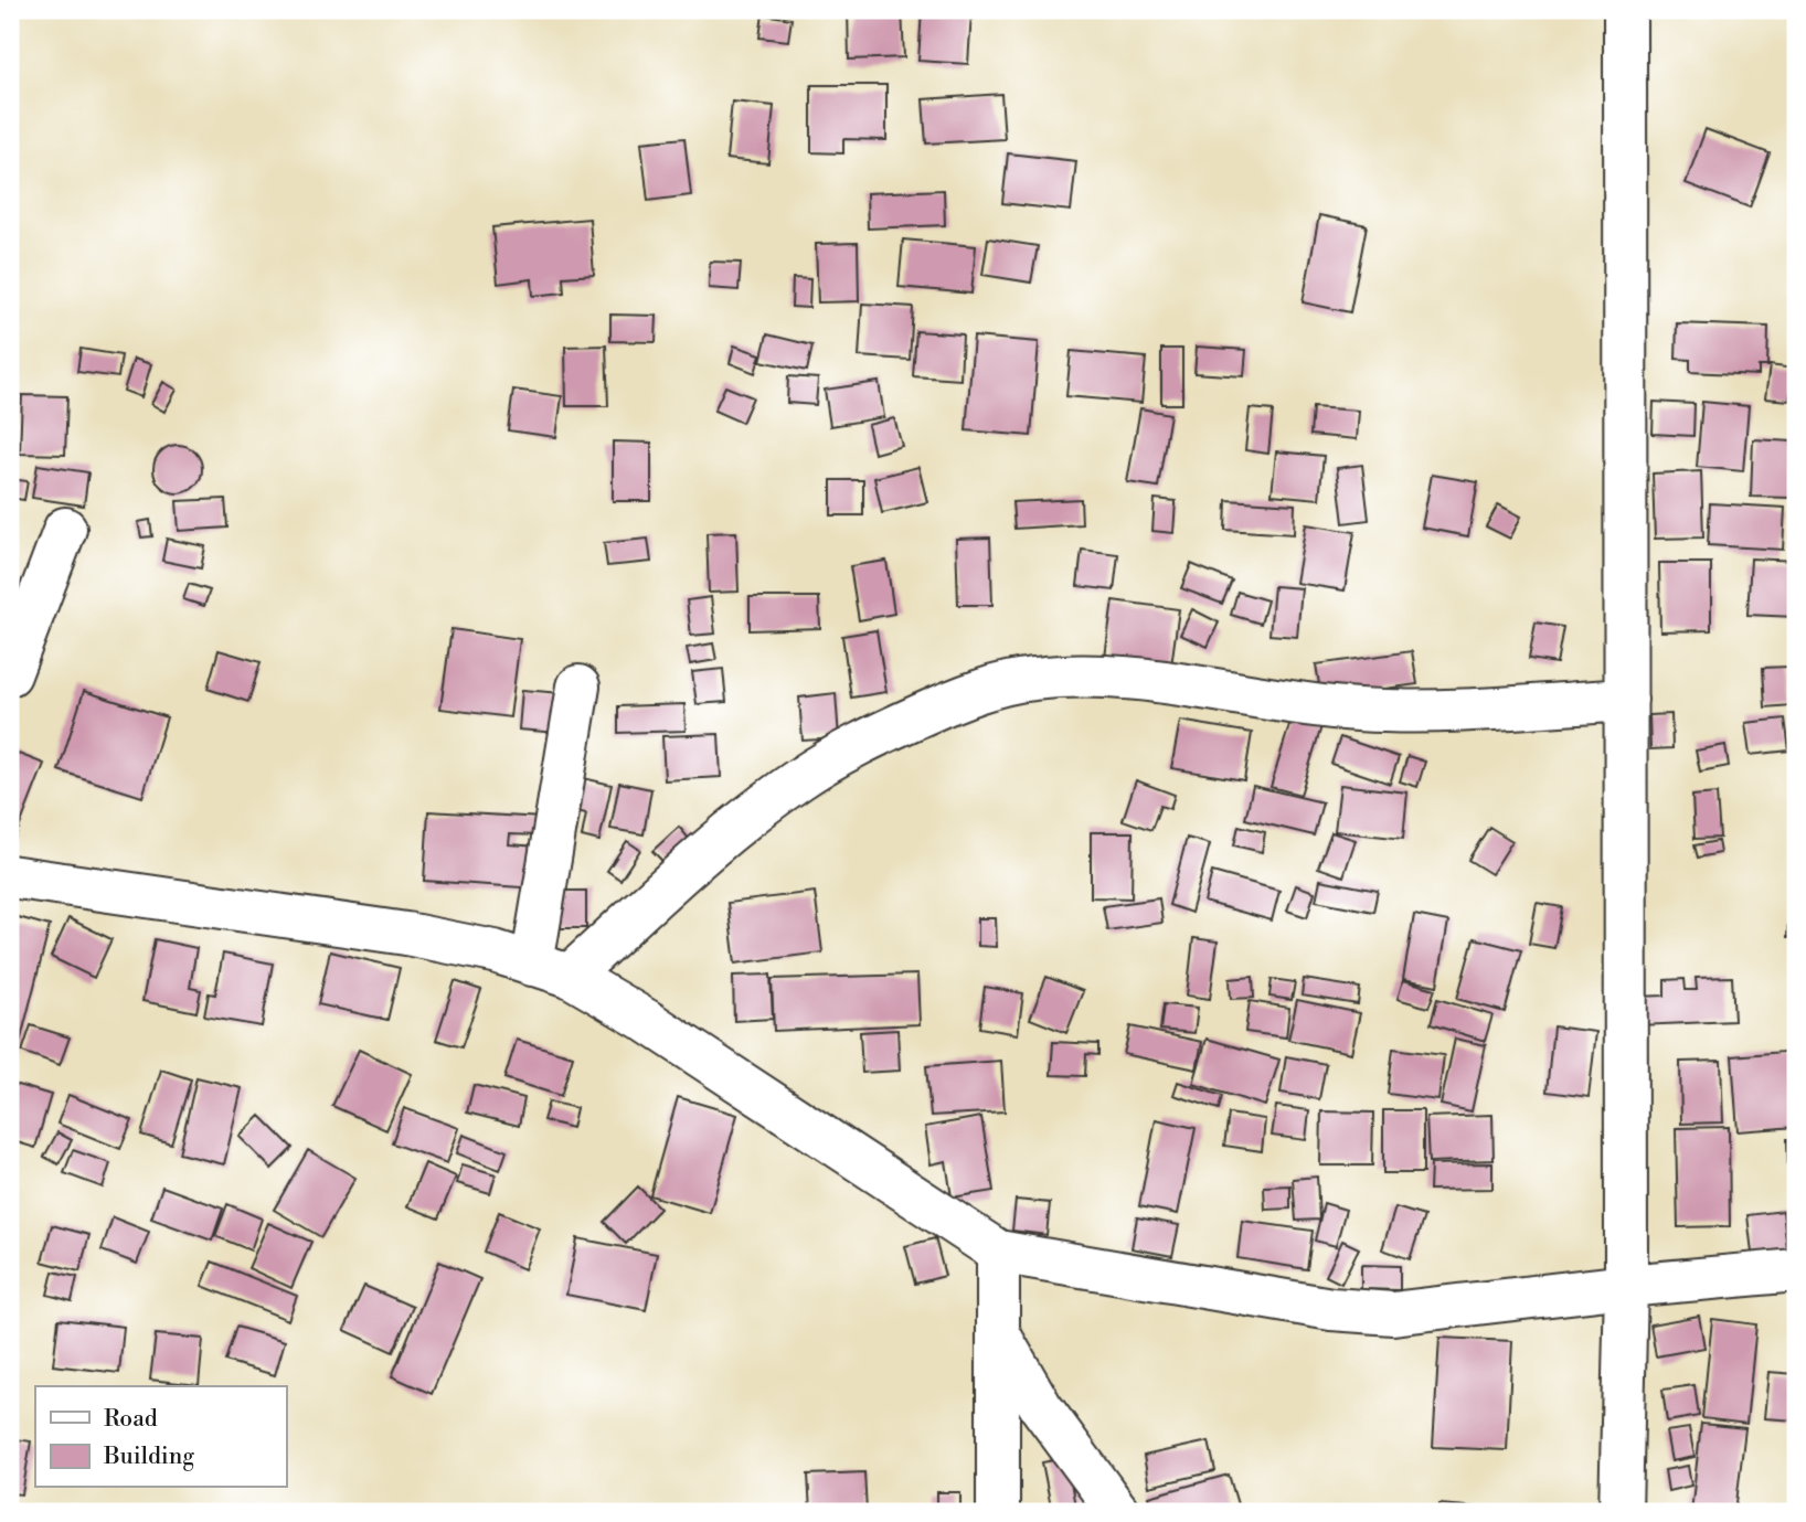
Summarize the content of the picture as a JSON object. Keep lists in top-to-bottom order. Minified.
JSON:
{"legend":["Road","Building"]}
